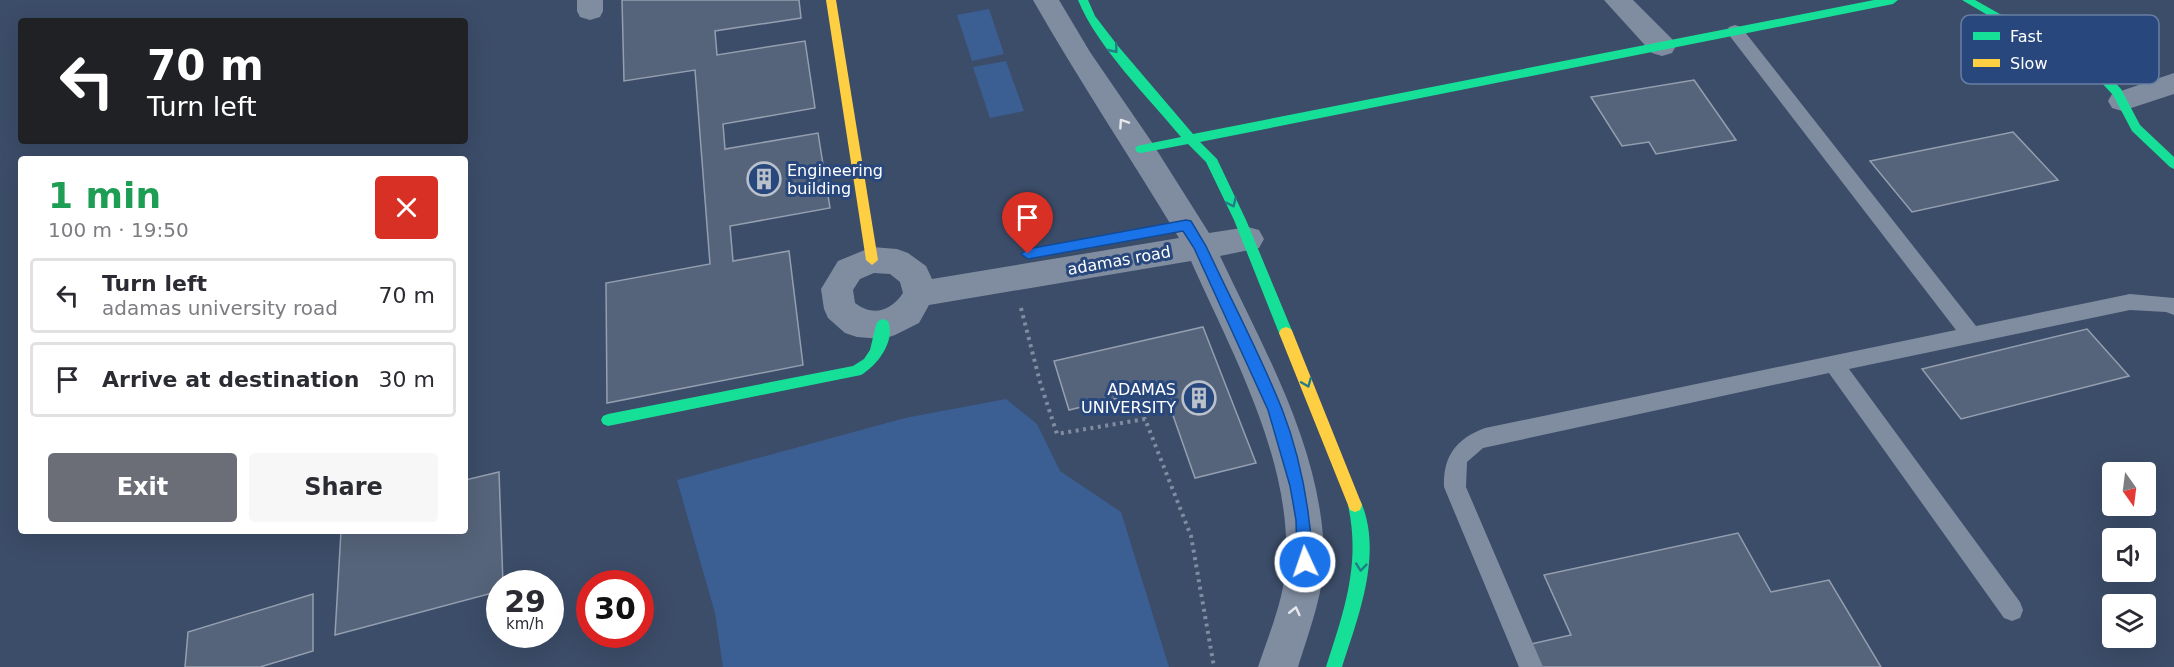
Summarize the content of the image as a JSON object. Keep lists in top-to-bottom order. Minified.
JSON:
{"streets":{"street":["adamas road"]},"places":{"building":["Engineering building","ADAMAS UNIVERSITY"]},"legend":["Fast","Slow"],"north":"bottom","page":{"turn":["70 m","Turn left"],"heading":["1 min","100 m · 19:50"],"list":[{"name":"Turn left","note":"adamas university road","value":"70 m"},{"name":"Arrive at destination","value":"30 m"}],"buttons":["Exit","Share"],"speed":"29 km/h","limit":"30"}}
